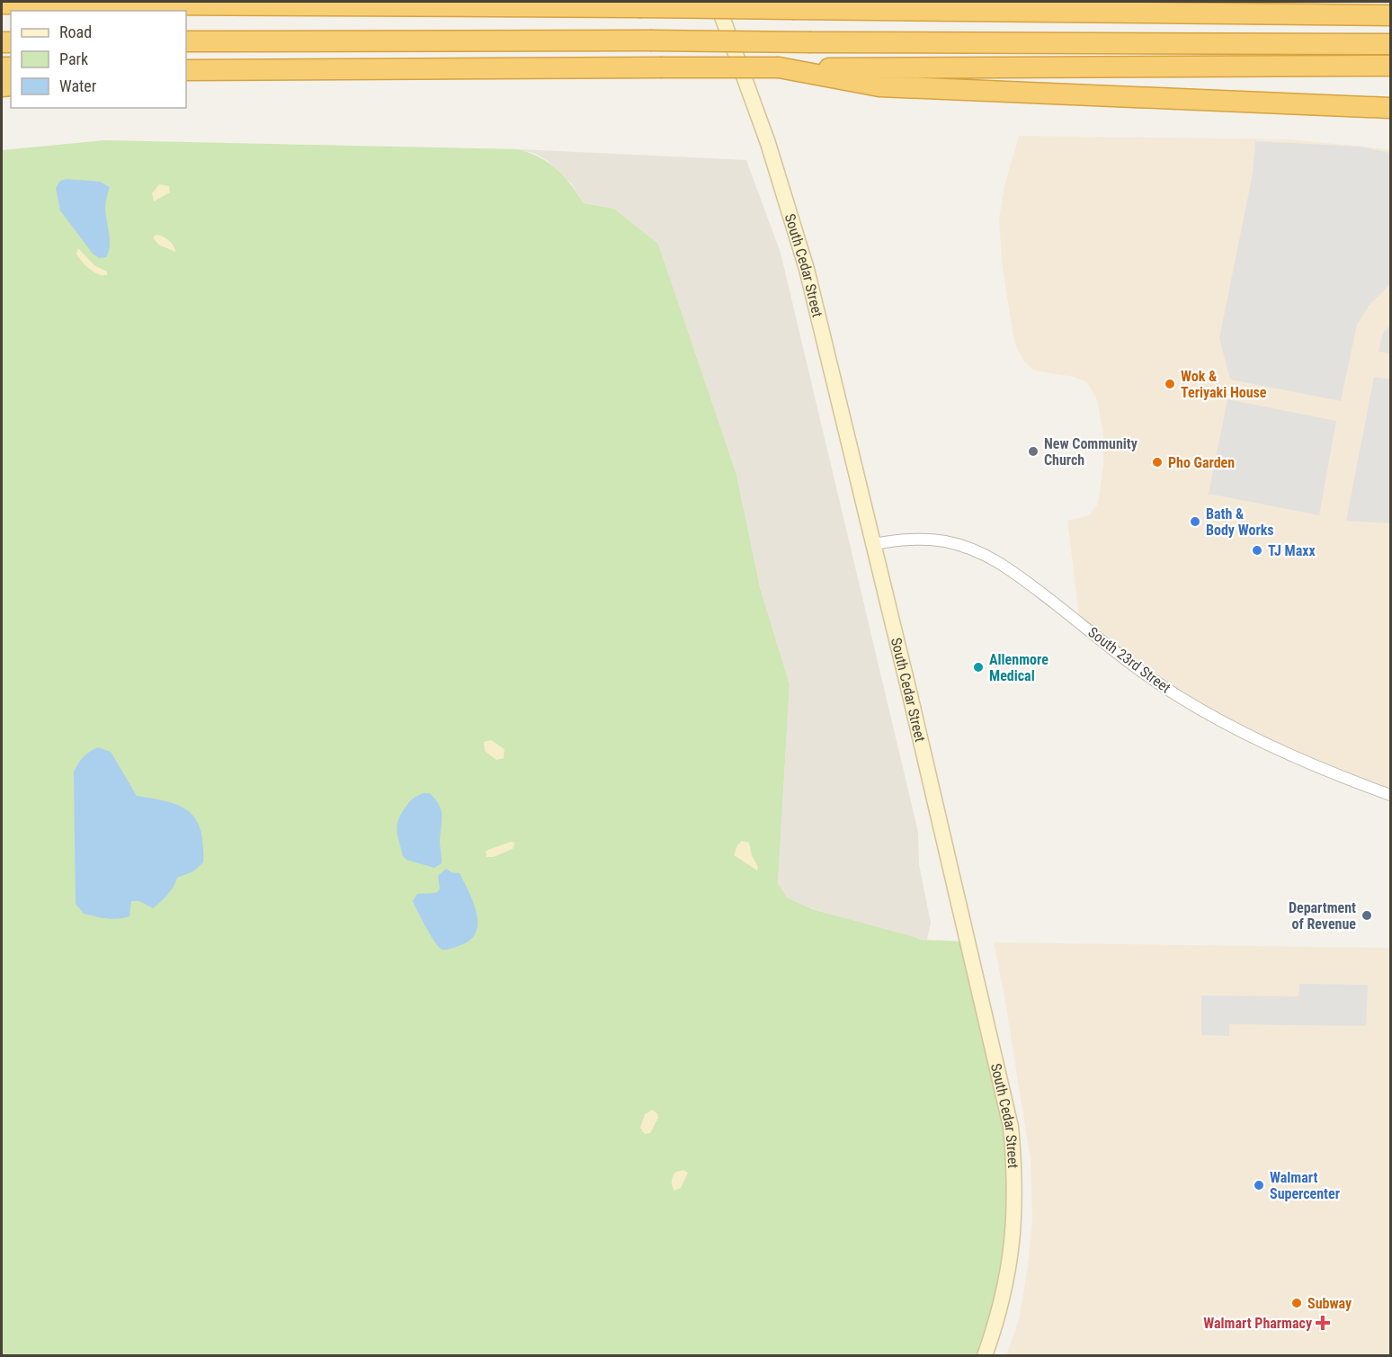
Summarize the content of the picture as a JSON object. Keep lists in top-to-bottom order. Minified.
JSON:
{"streets":{"main road":["South Cedar Street"],"street":["South 23rd Street"]},"crossings":[["South Cedar Street","South 23rd Street"]],"places":{"other":["Wok & Teriyaki House","New Community Church","Pho Garden","Bath & Body Works","TJ Maxx","Allenmore Medical","Department of Revenue","Walmart Supercenter","Subway"],"health":["Walmart Pharmacy"]},"legend":["Road","Park","Water"]}
